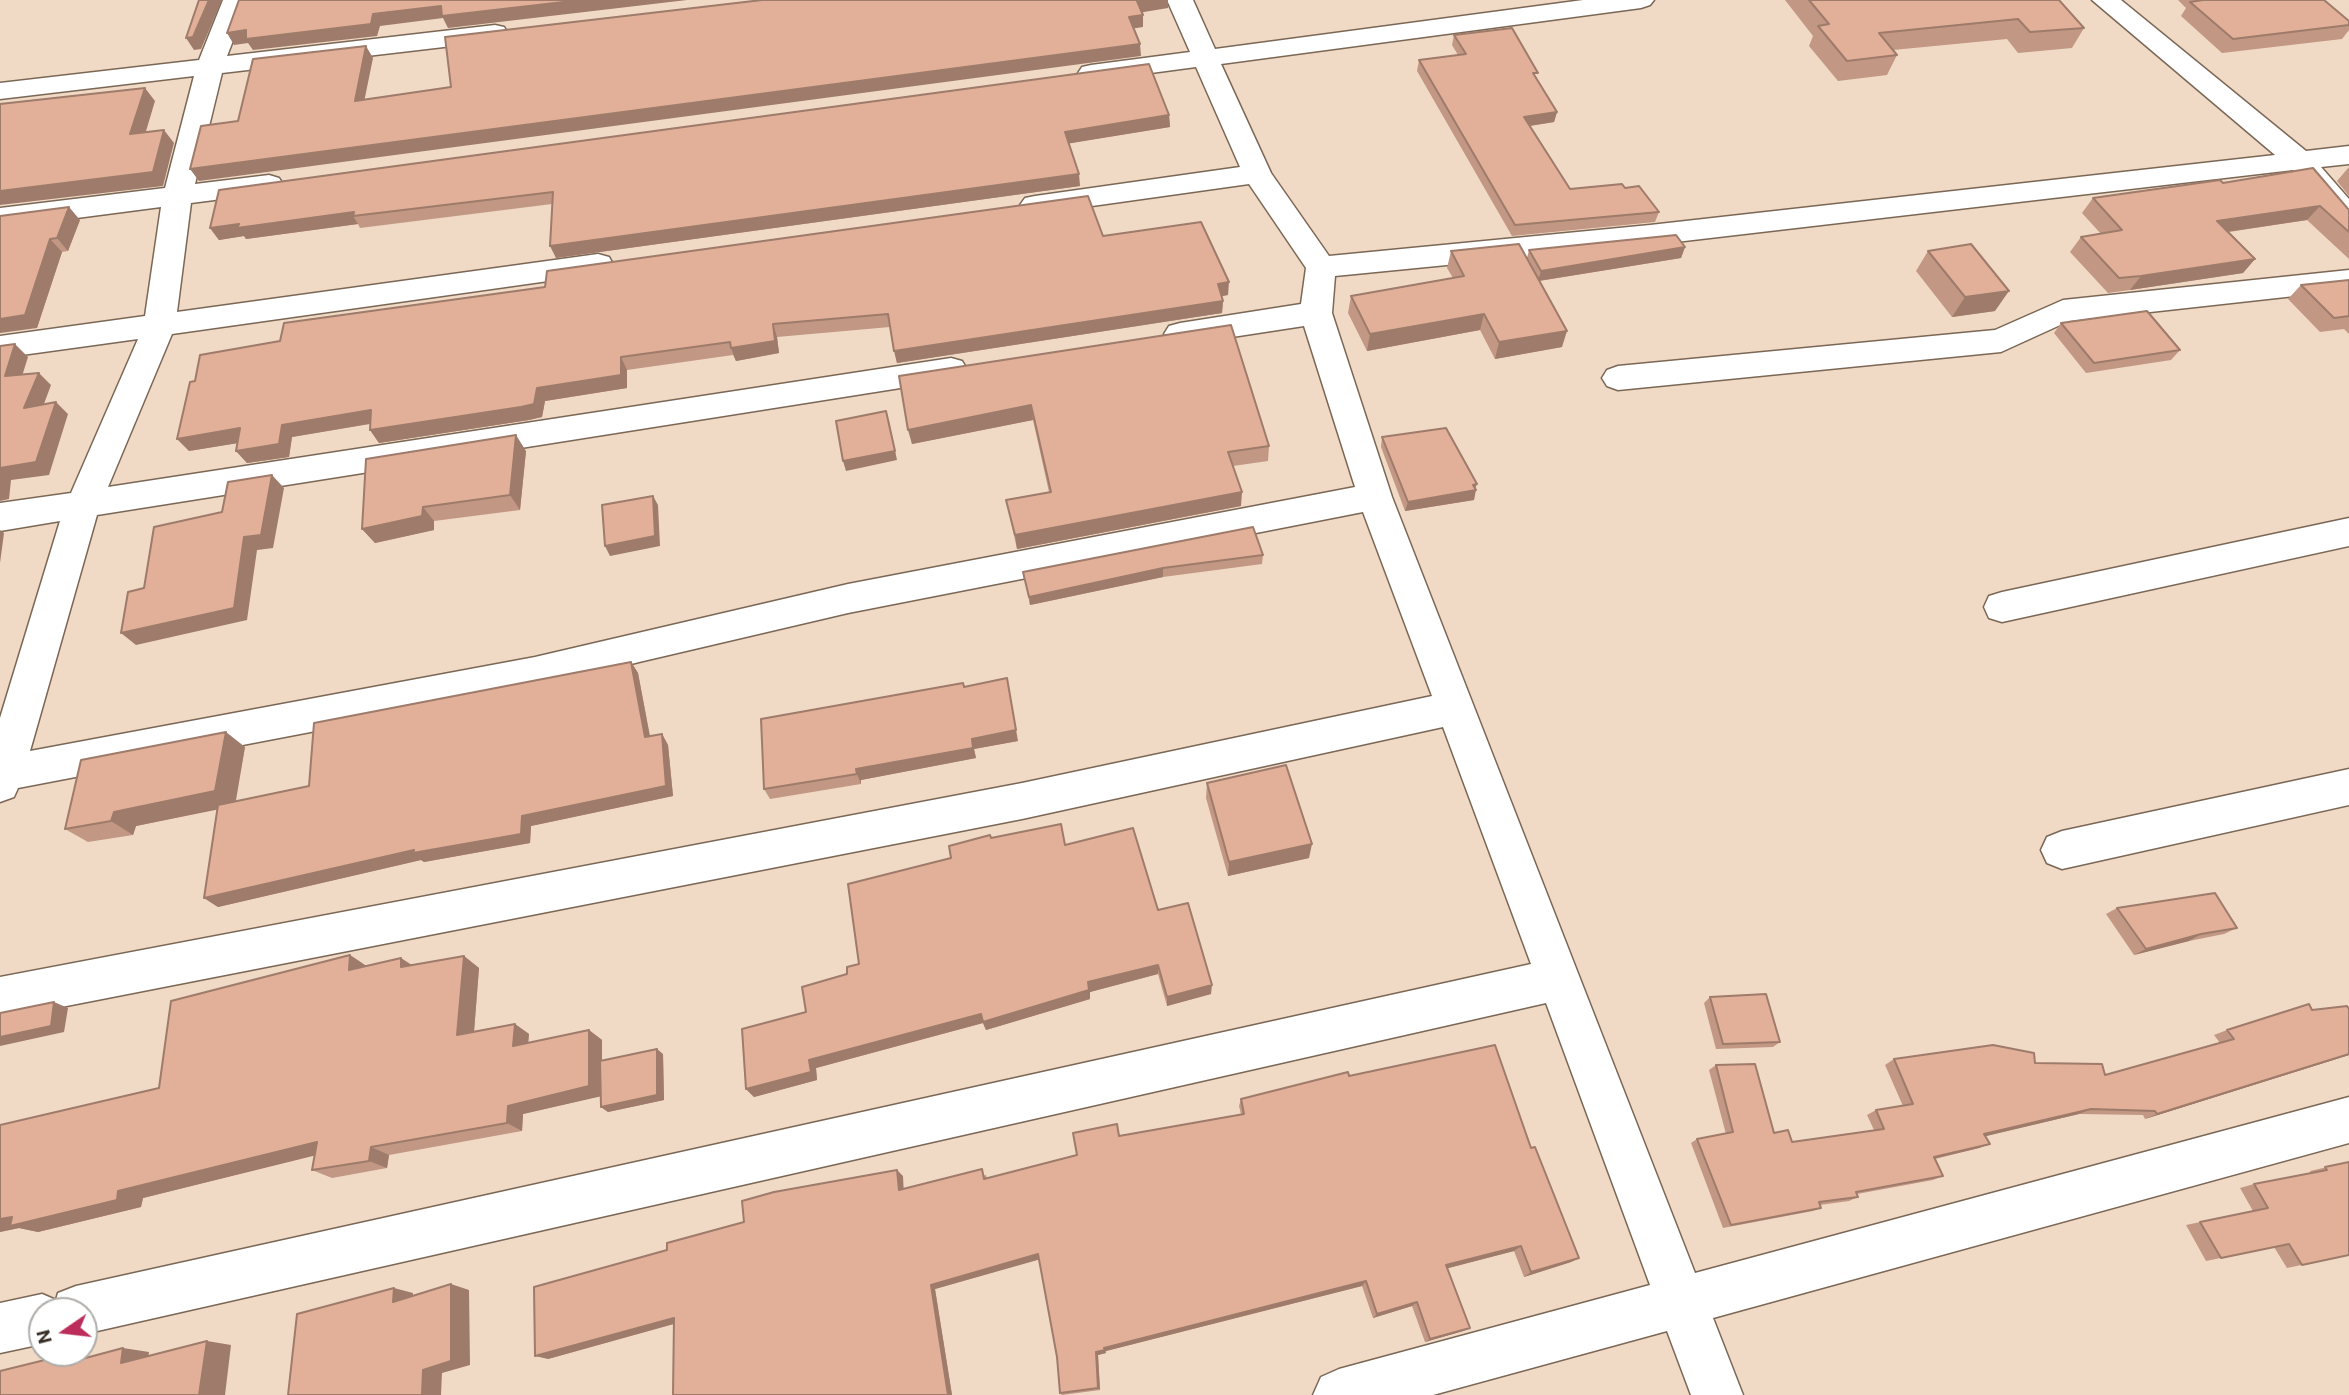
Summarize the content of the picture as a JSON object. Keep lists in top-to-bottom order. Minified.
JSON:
{"north":"left"}
